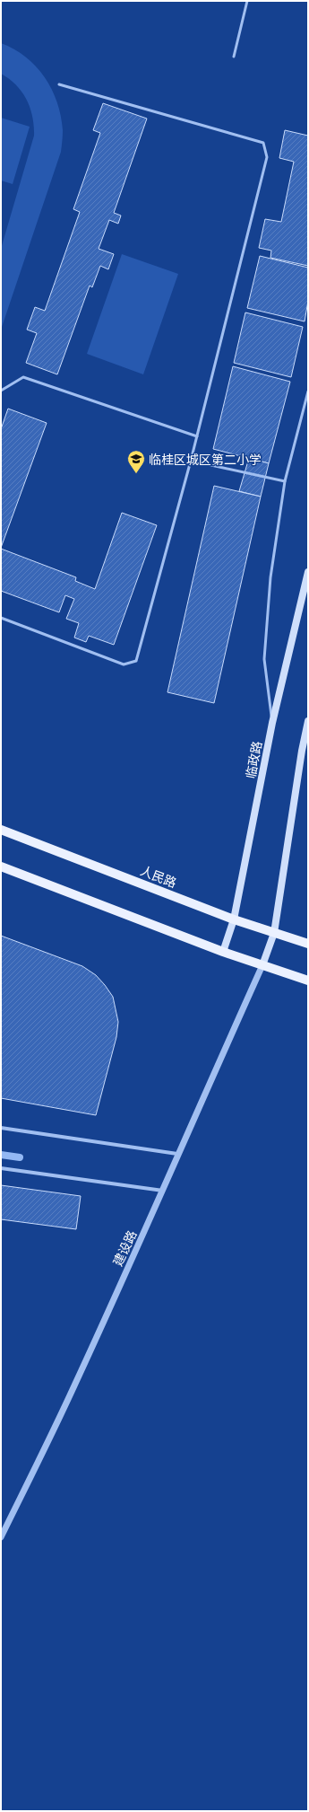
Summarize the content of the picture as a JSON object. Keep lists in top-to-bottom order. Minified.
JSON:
{"streets":{"main road":["临政路","人民路"],"street":["建设路"]},"crossings":[["临政路","人民路"]],"places":{"school or university":["临桂区城区第二小学"]}}
